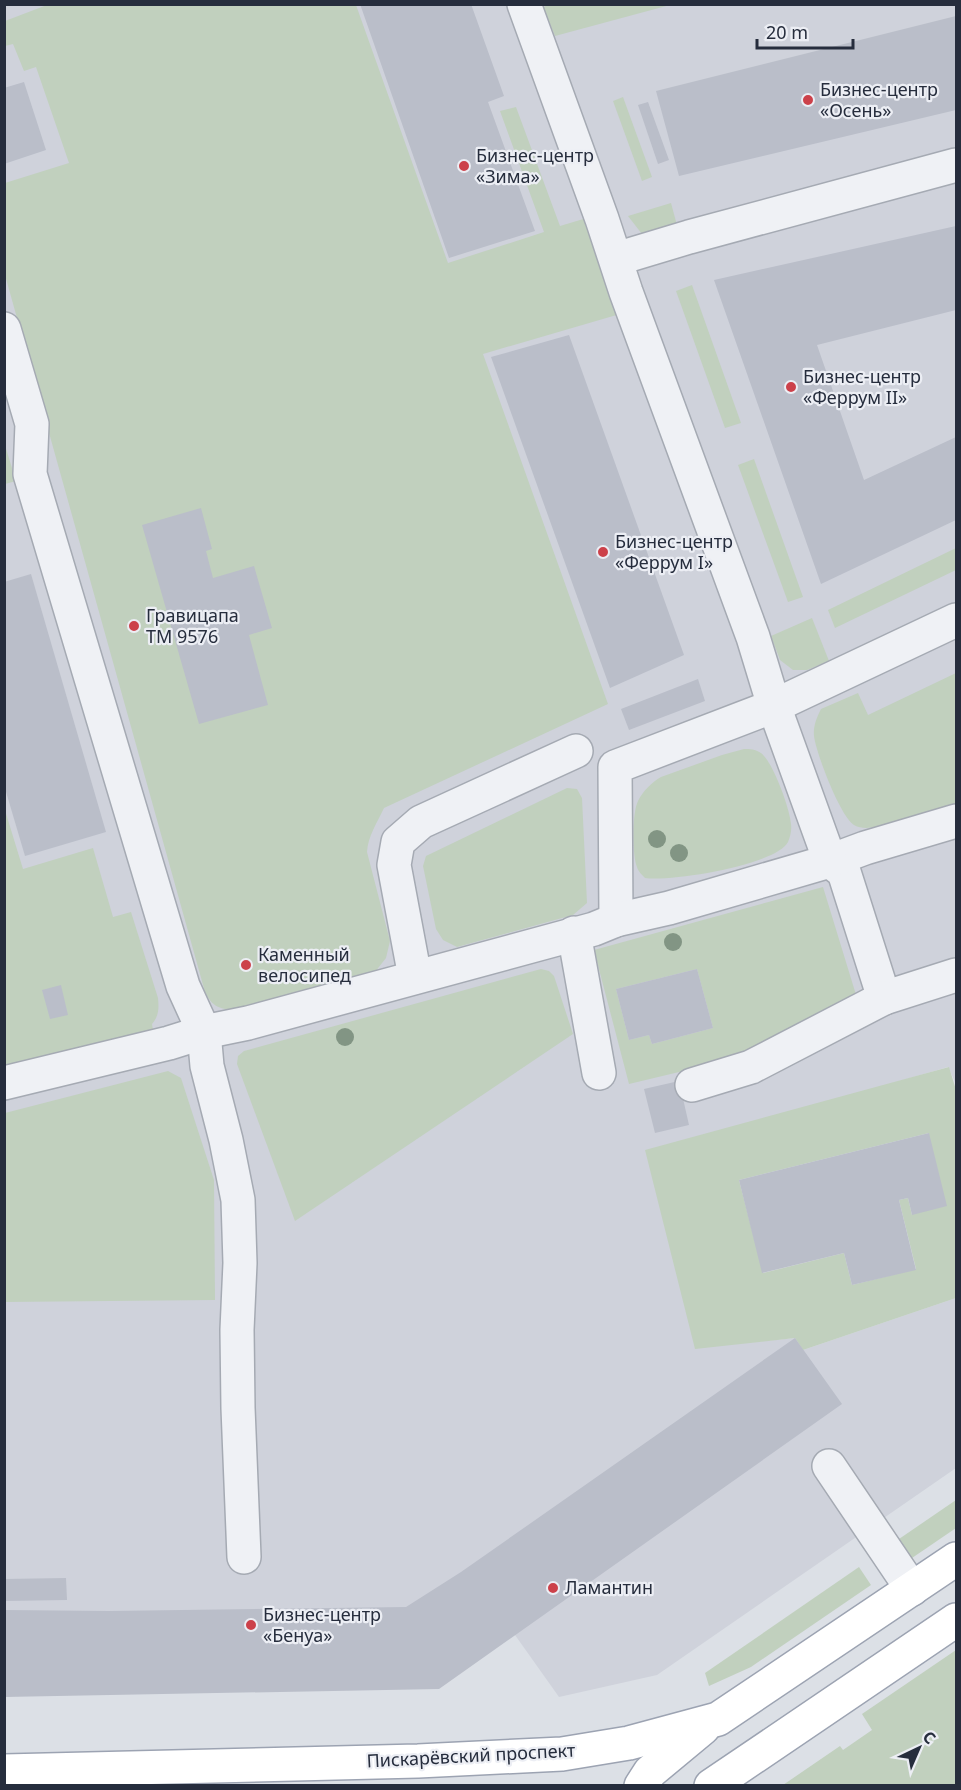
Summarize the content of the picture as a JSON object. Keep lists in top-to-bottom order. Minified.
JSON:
{"streets":{"main road":["Пискарёвский проспект"]},"places":["Бизнес-центр «Осень»","Бизнес-центр «Зима»","Бизнес-центр «Феррум II»","Бизнес-центр «Феррум I»","Гравицапа ТМ 9576","Каменный велосипед","Ламантин","Бизнес-центр «Бенуа»"],"scale_bar":"20 m","north":"top right"}
